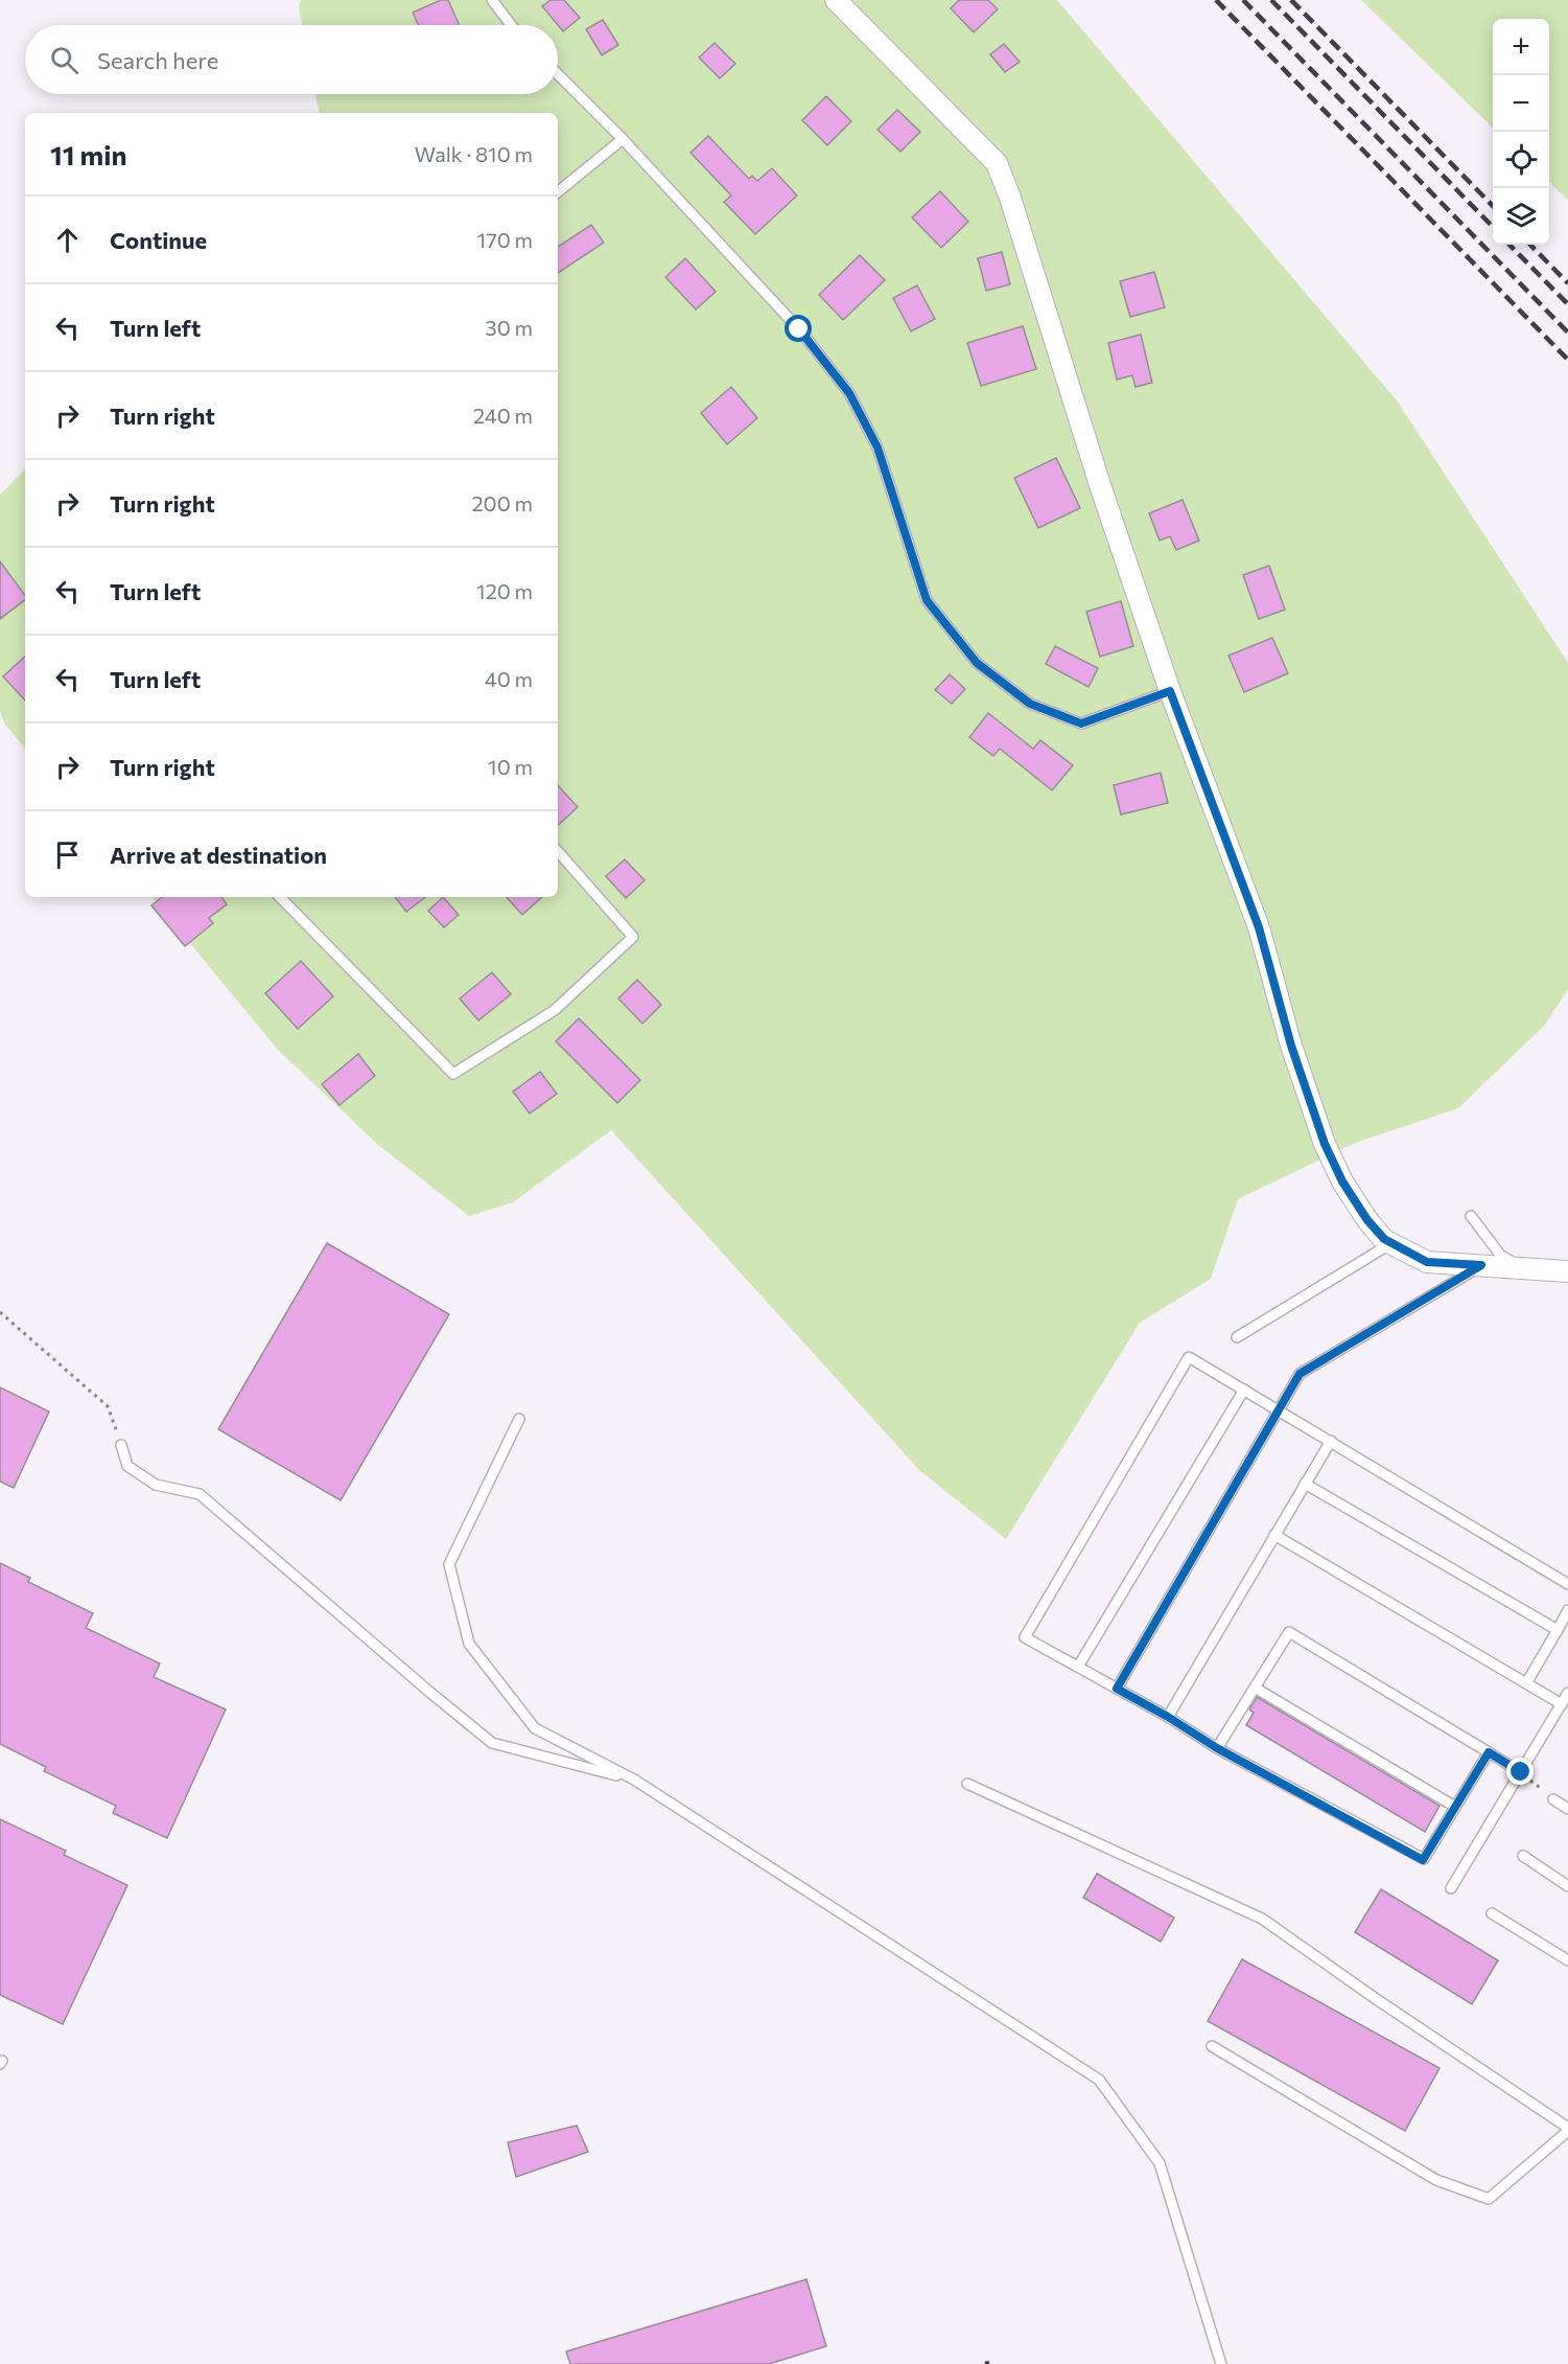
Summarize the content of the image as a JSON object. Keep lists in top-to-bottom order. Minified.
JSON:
{"page":{"map_buttons":["+","−"],"search":"Search here","heading":["11 min","Walk · 810 m"],"list":[["Continue","170 m"],["Turn left","30 m"],["Turn right","240 m"],["Turn right","200 m"],["Turn left","120 m"],["Turn left","40 m"],["Turn right","10 m"],"Arrive at destination"]}}
